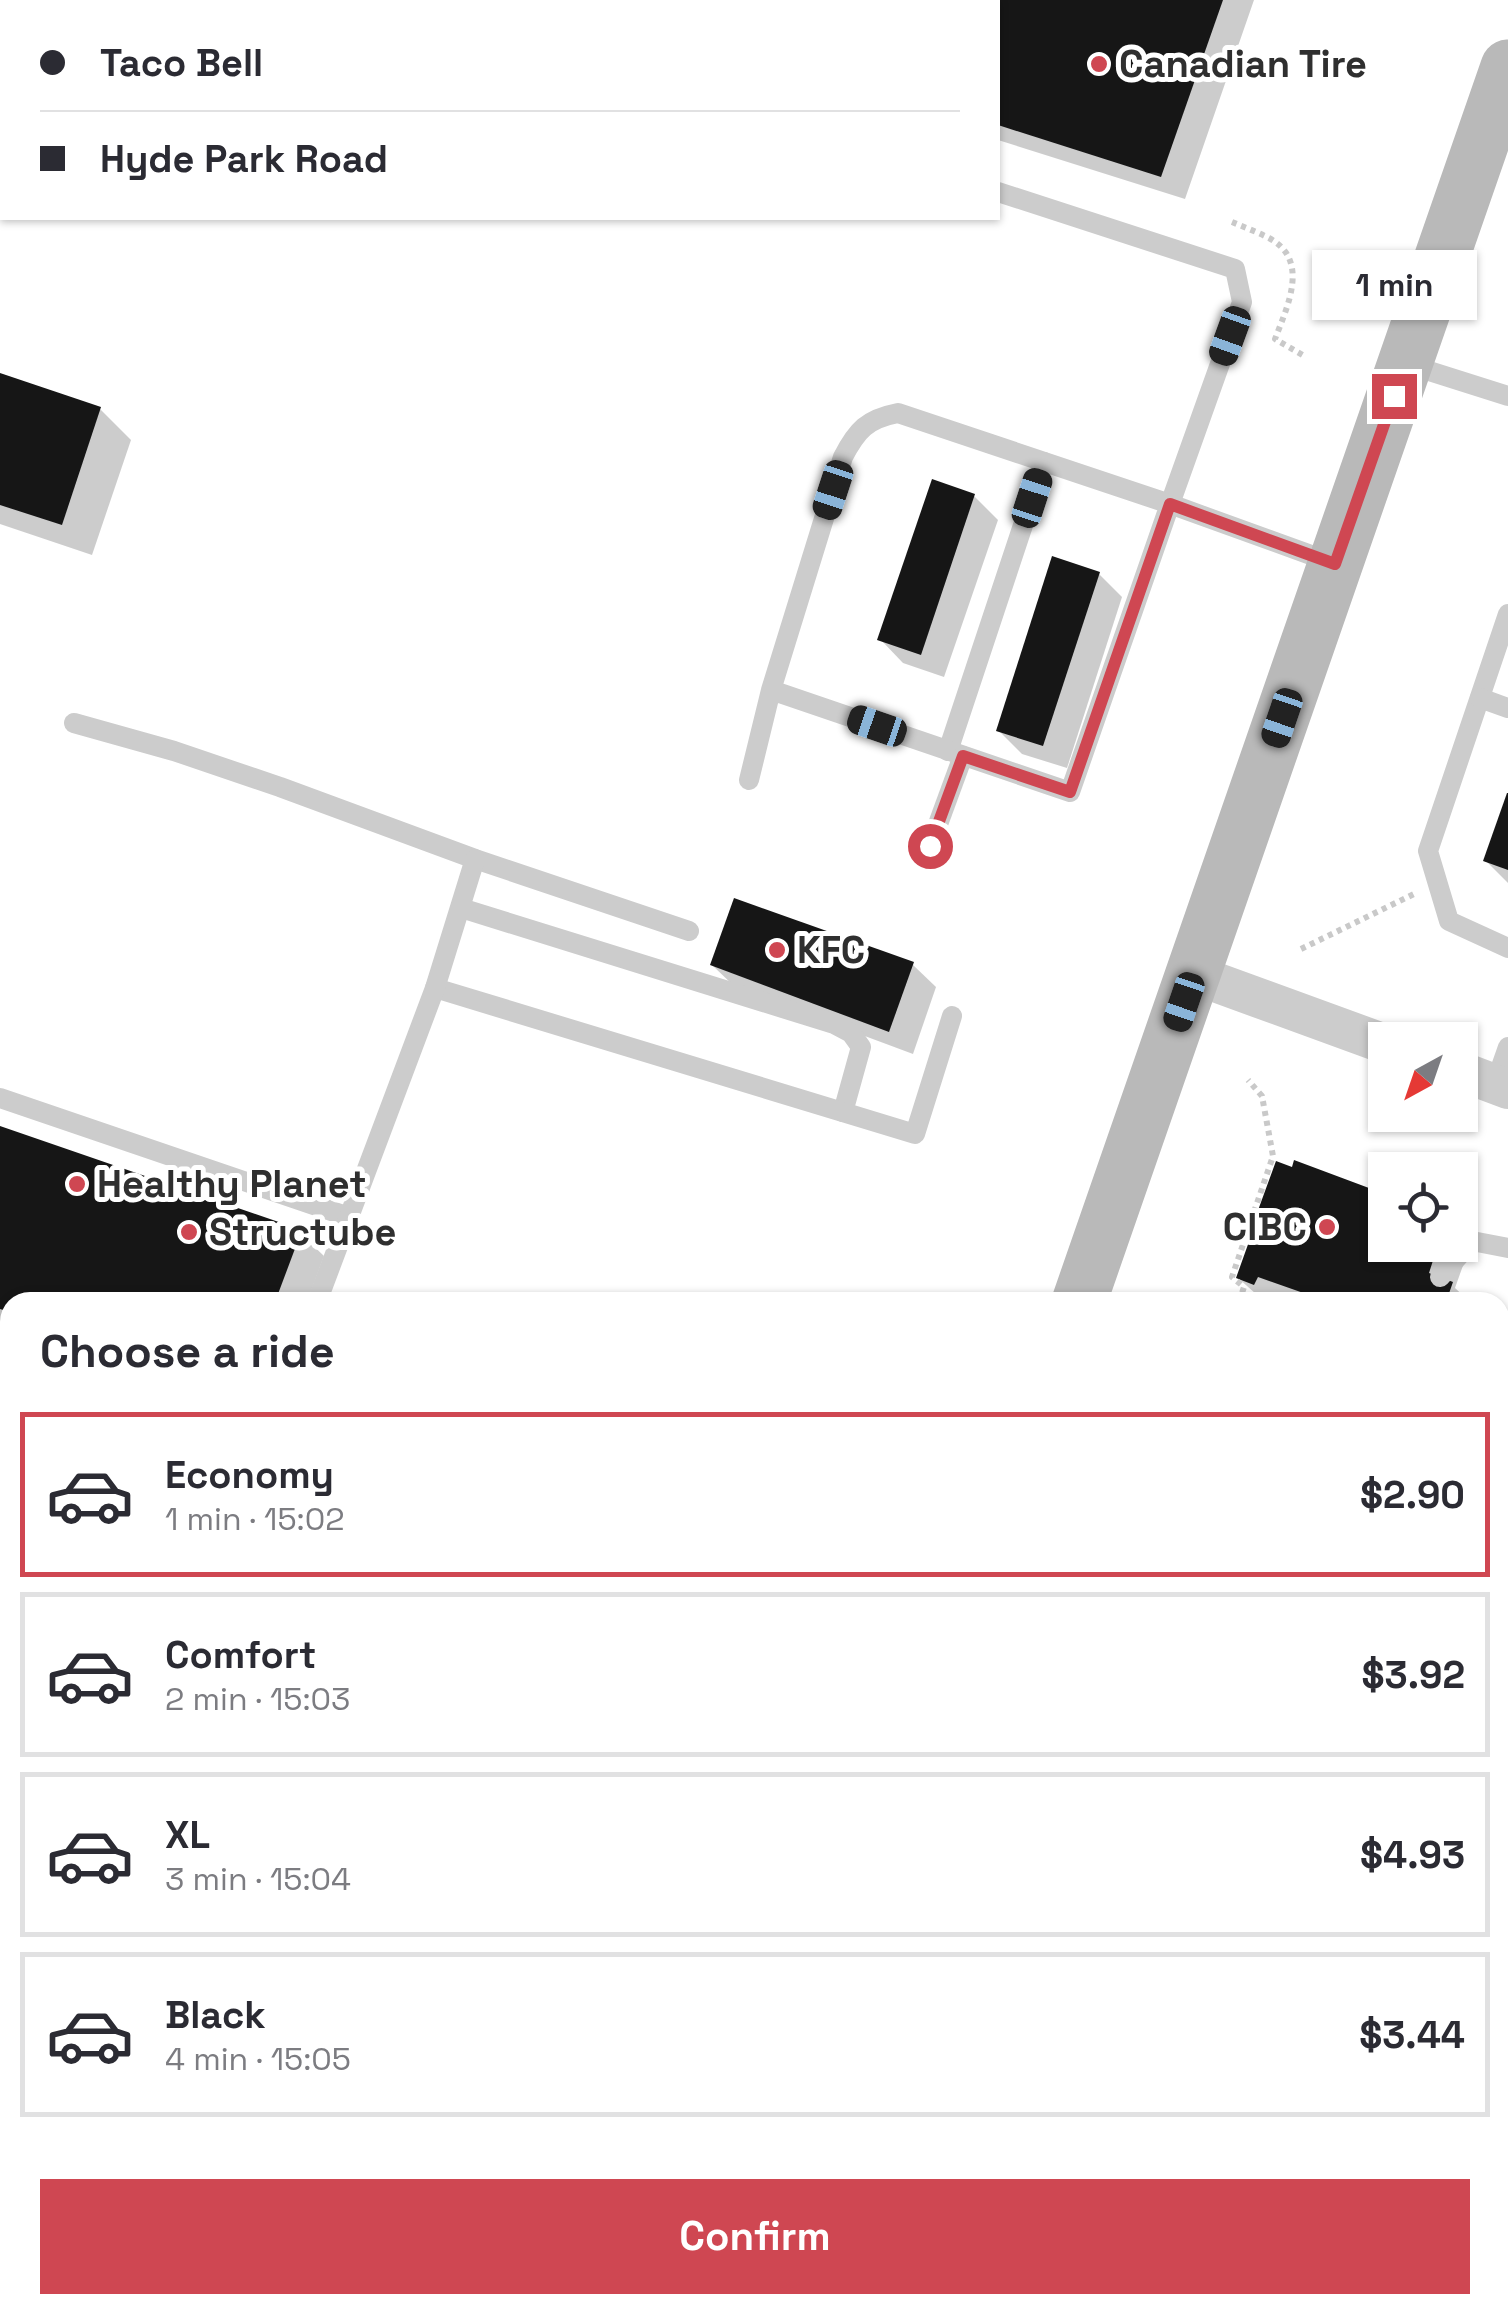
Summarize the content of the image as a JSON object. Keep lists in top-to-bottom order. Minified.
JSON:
{"places":["Canadian Tire","KFC","Healthy Planet","CIBC","Structube"],"north":"bottom left","page":{"banner":["Taco Bell","Hyde Park Road"],"bubble":"1 min","heading":"Choose a ride","list":[{"name":"Economy","note":"1 min · 15:02","value":"$2.90"},{"name":"Comfort","note":"2 min · 15:03","value":"$3.92"},{"name":"XL","note":"3 min · 15:04","value":"$4.93"},{"name":"Black","note":"4 min · 15:05","value":"$3.44"}],"buttons":"Confirm"}}
